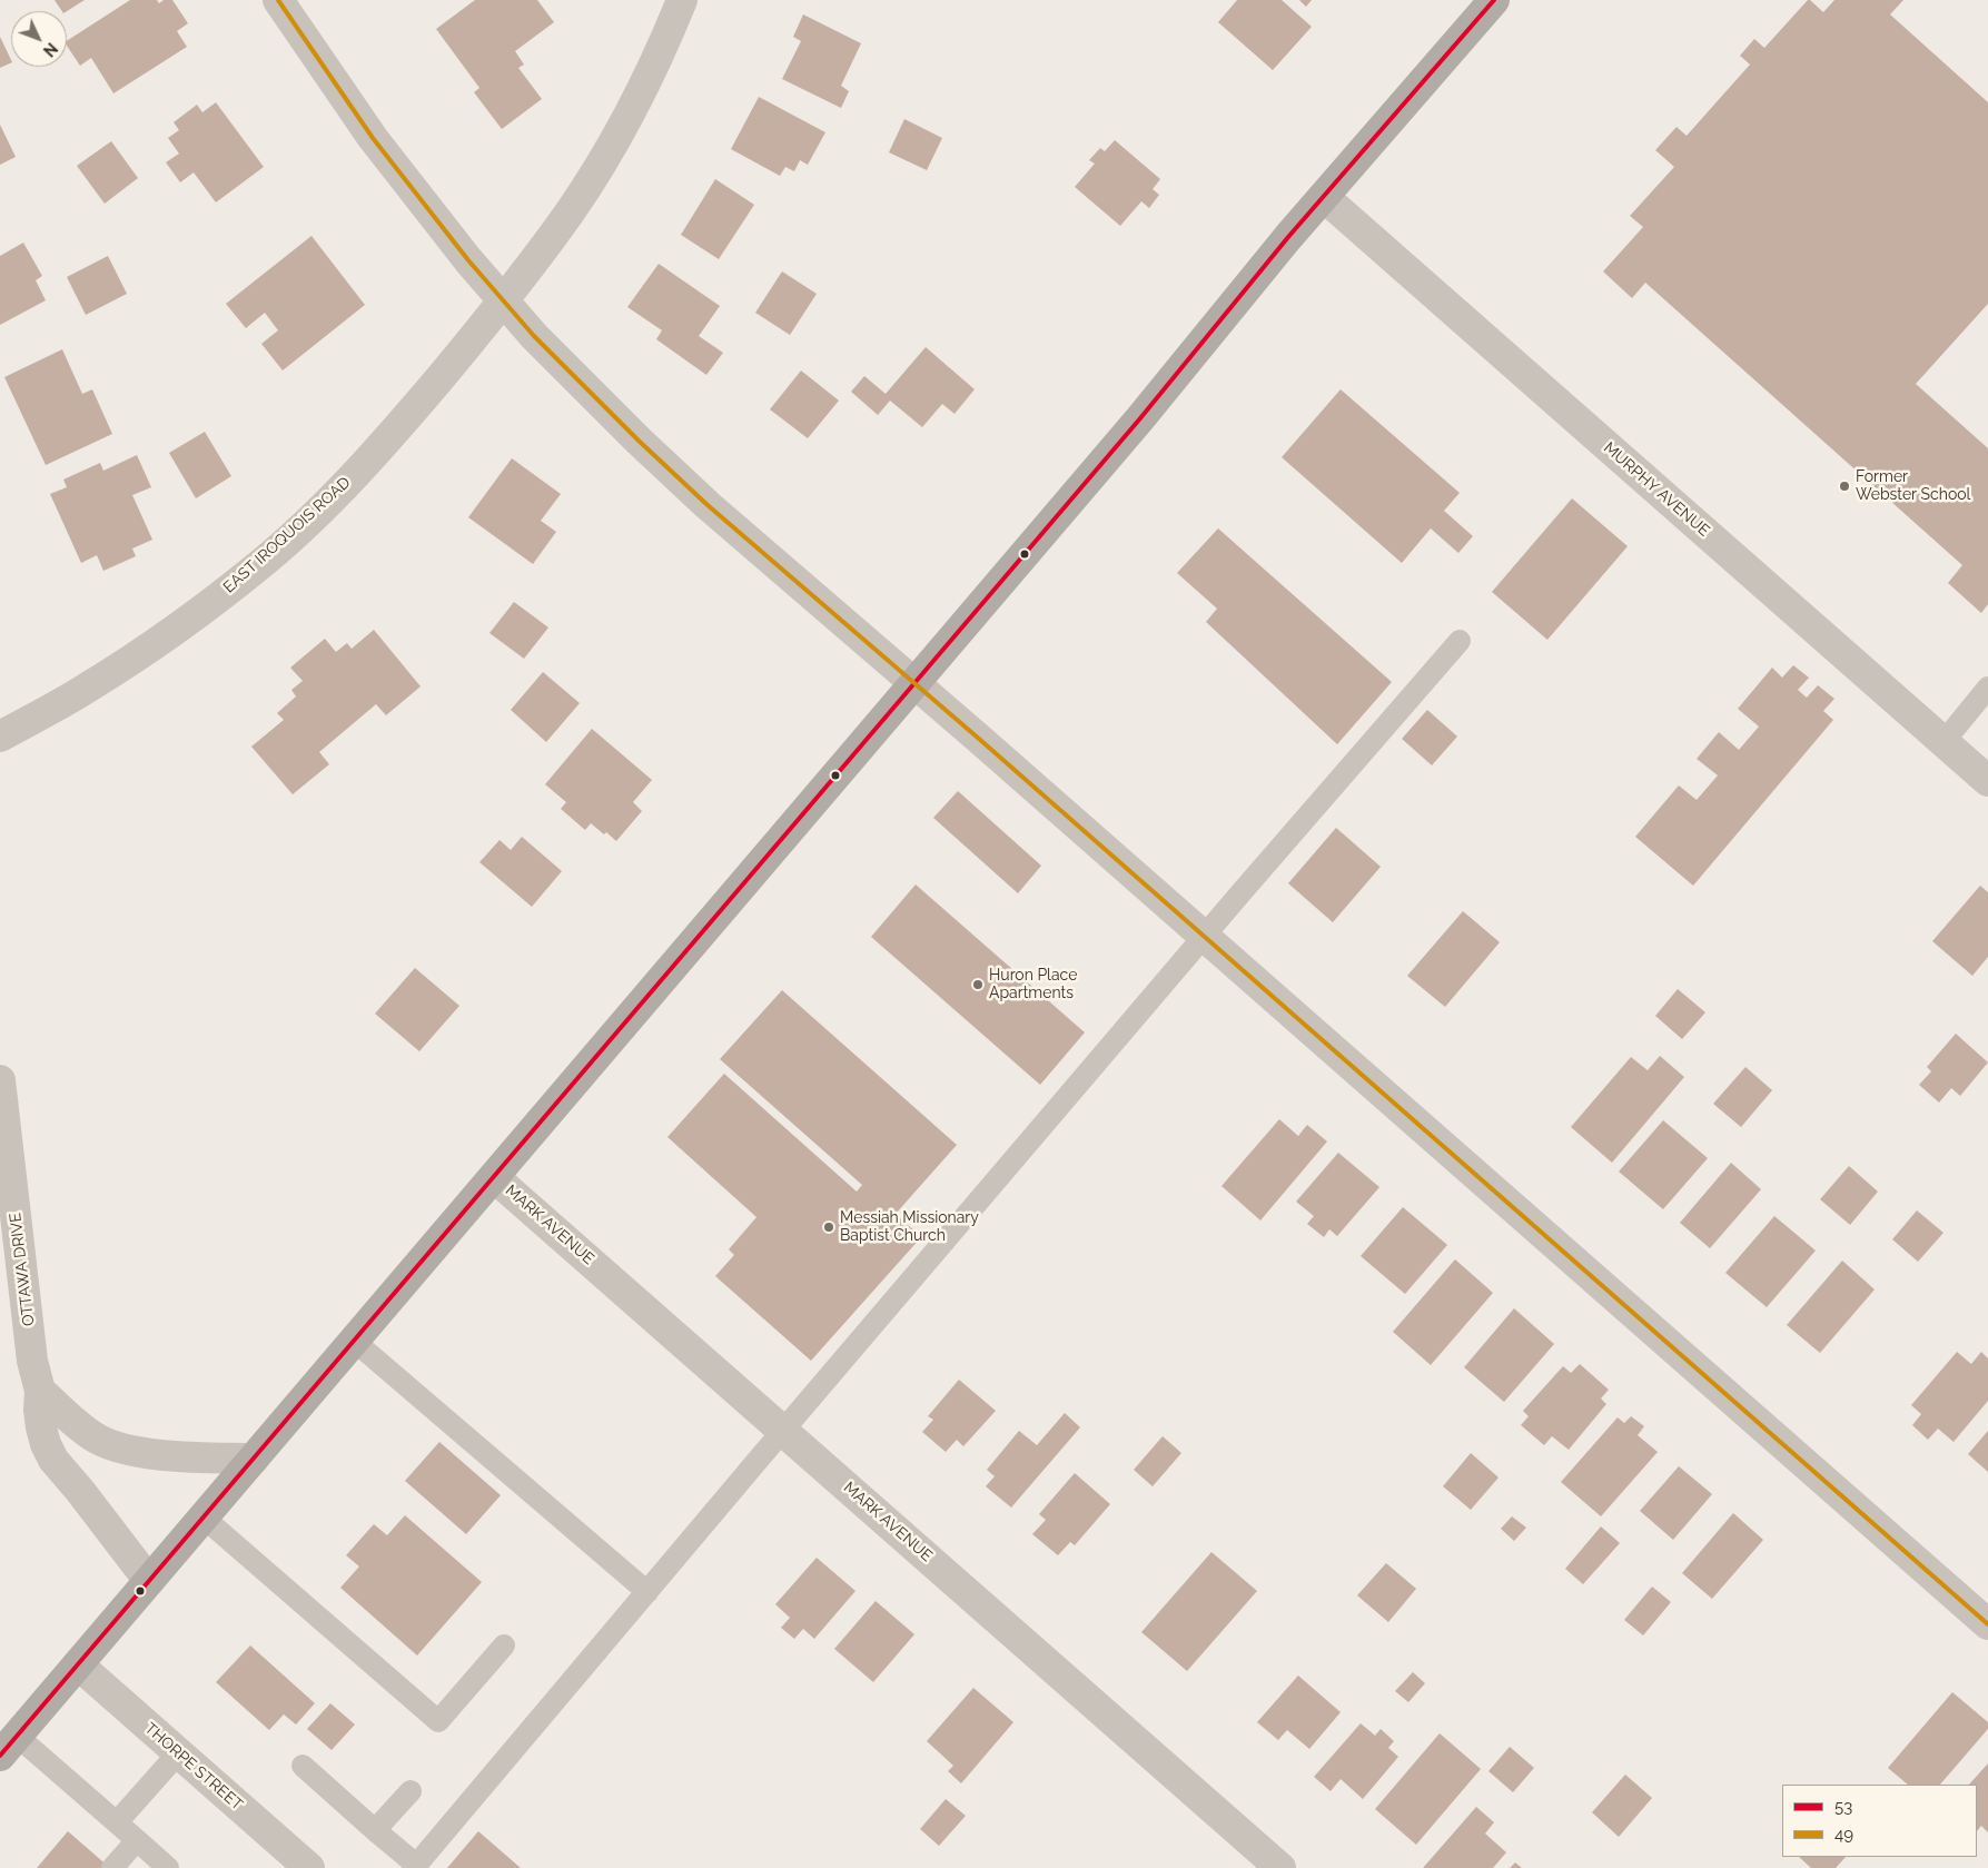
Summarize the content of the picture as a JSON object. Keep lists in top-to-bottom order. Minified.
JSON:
{"streets":{"street":["MURPHY AVENUE","EAST IROQUOIS ROAD","MARK AVENUE","OTTAWA DRIVE","THORPE STREET"]},"places":["Former Webster School","Huron Place Apartments","Messiah Missionary Baptist Church"],"lines":["transit line 53","transit line 49"],"legend":["53","49"],"north":"bottom right"}
